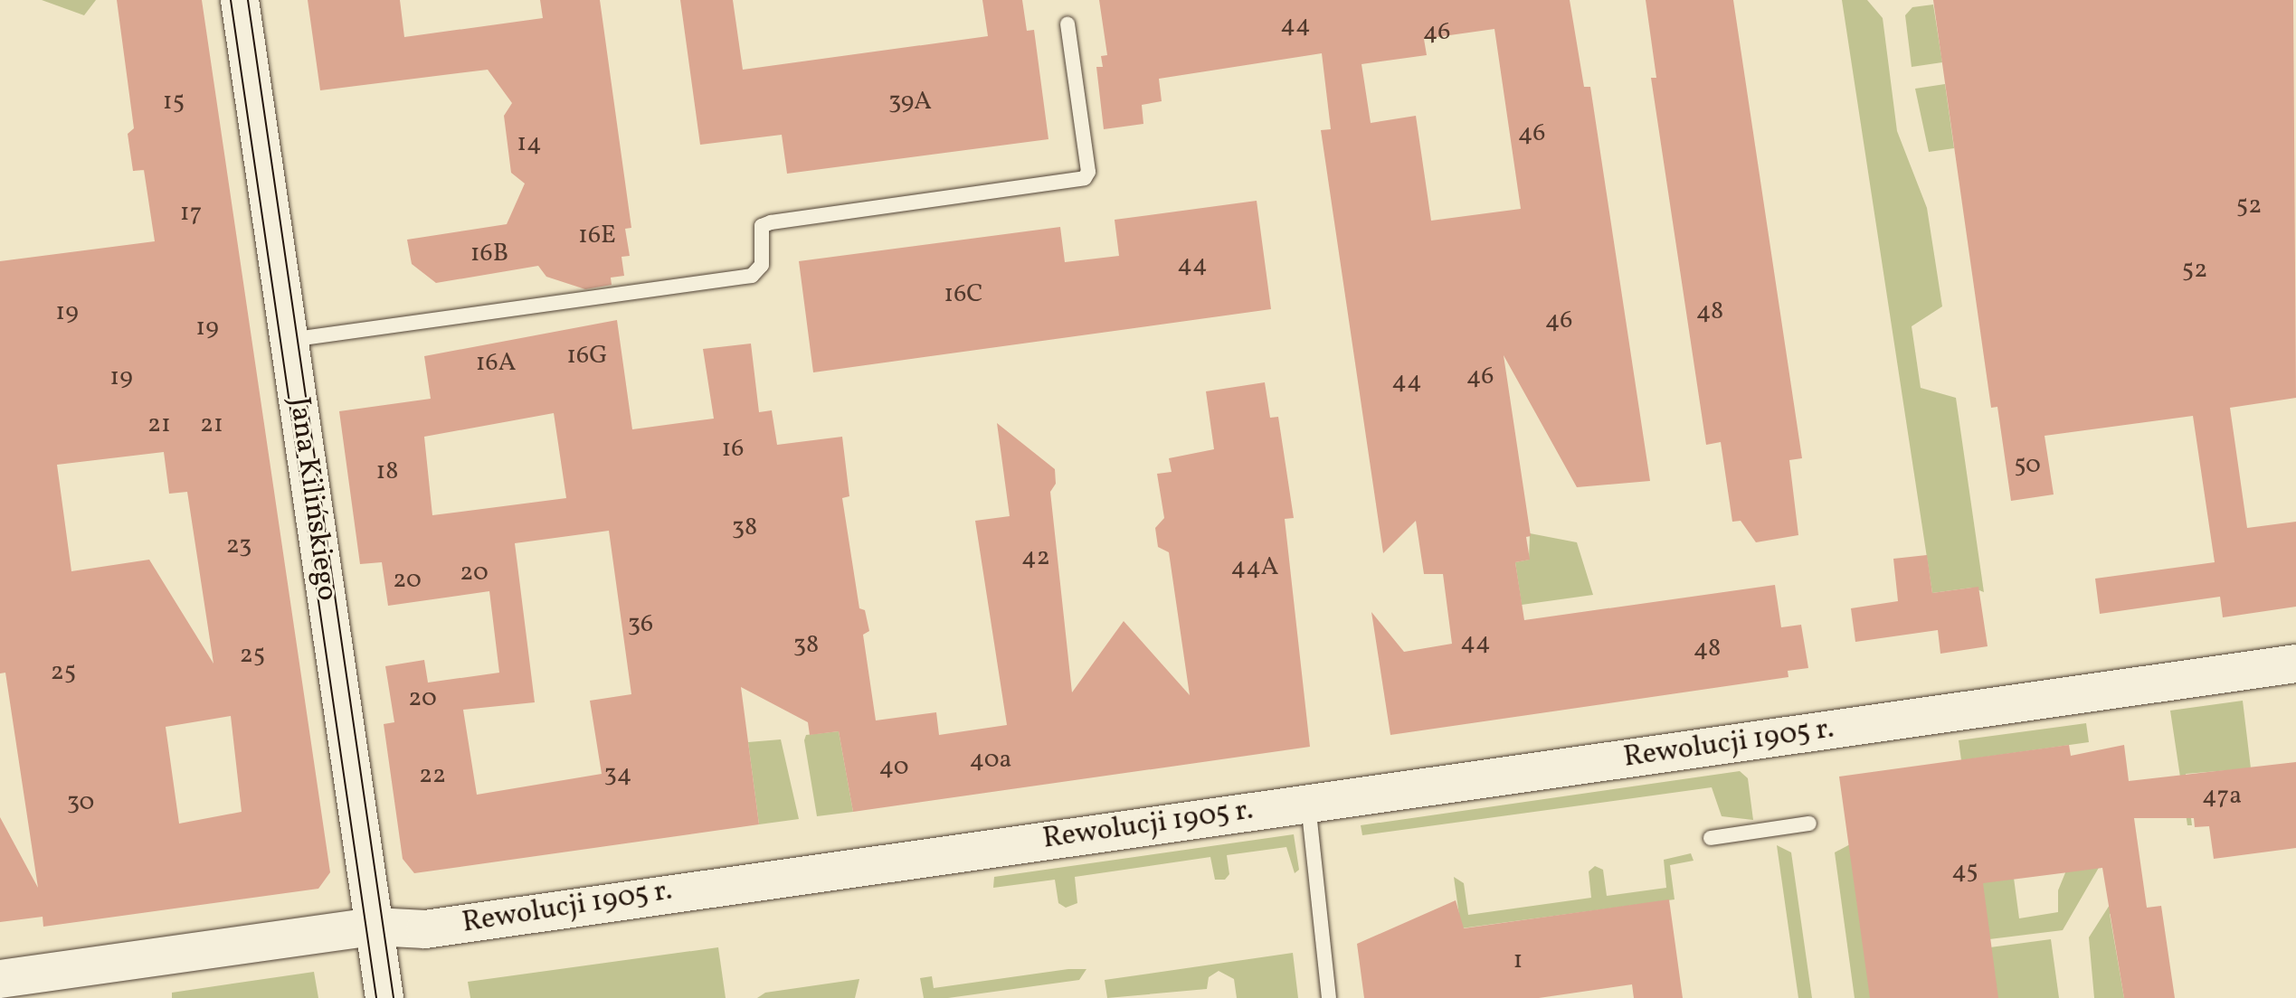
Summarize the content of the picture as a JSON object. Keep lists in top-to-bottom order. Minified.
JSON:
{"streets":{"street":["Jana Kilińskiego","Rewolucji 1905 r."]},"crossings":[["Jana Kilińskiego","Rewolucji 1905 r."]],"house_numbers":["44","46","15","39A","46","14","52","17","16E","16B","44","52","16C","48","19","46","19","16G","16A","46","19","44","21","21","16","50","18","38","23","42","44A","20","20","36","44","38","48","25","25","20","40a","40","34","22","47a","30","45","1"]}
